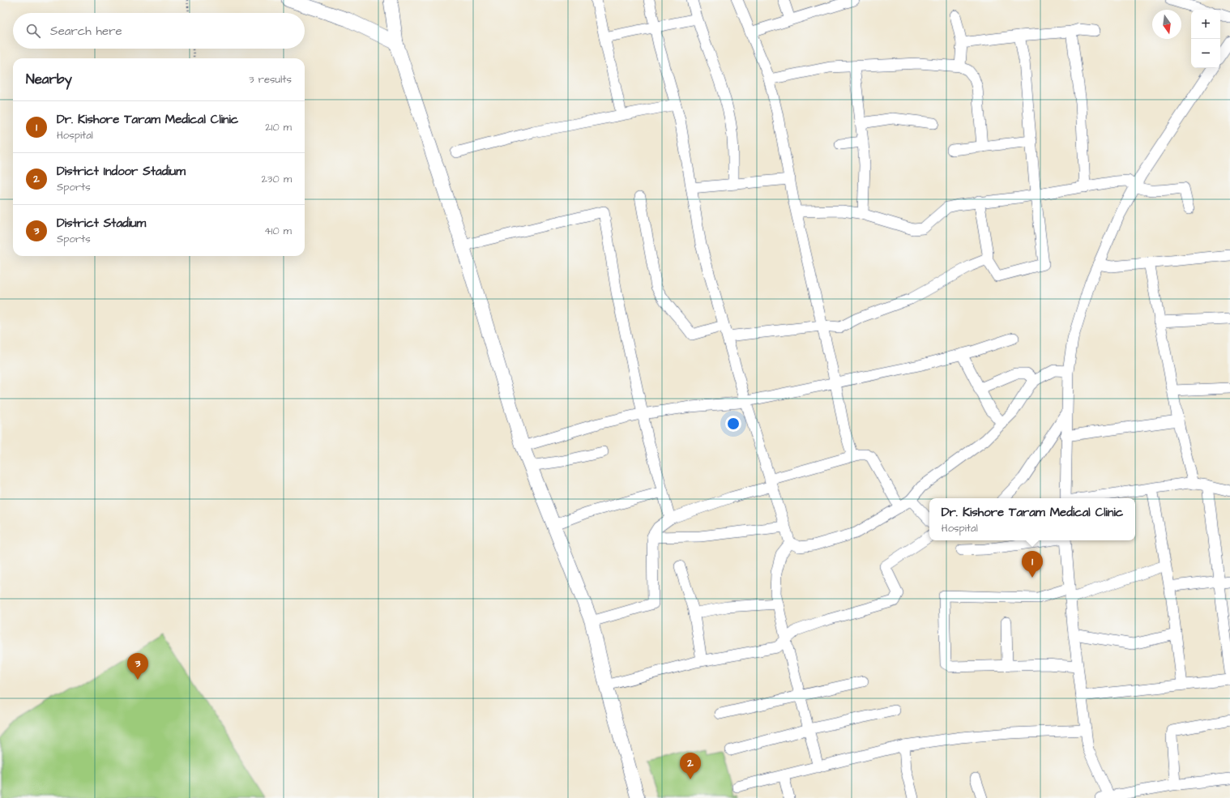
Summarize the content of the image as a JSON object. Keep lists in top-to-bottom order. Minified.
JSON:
{"north":"bottom","page":{"map_buttons":["+","−"],"search":"Search here","heading":["Nearby","3 results"],"list":[{"mark":"1","name":"Dr. Kishore Taram Medical Clinic","note":"Hospital","value":"210 m"},{"mark":"2","name":"District Indoor Stadium","note":"Sports","value":"230 m"},{"mark":"3","name":"District Stadium","note":"Sports","value":"410 m"}],"popup":["Dr. Kishore Taram Medical Clinic","Hospital"],"pins":["1","3","2"]}}
